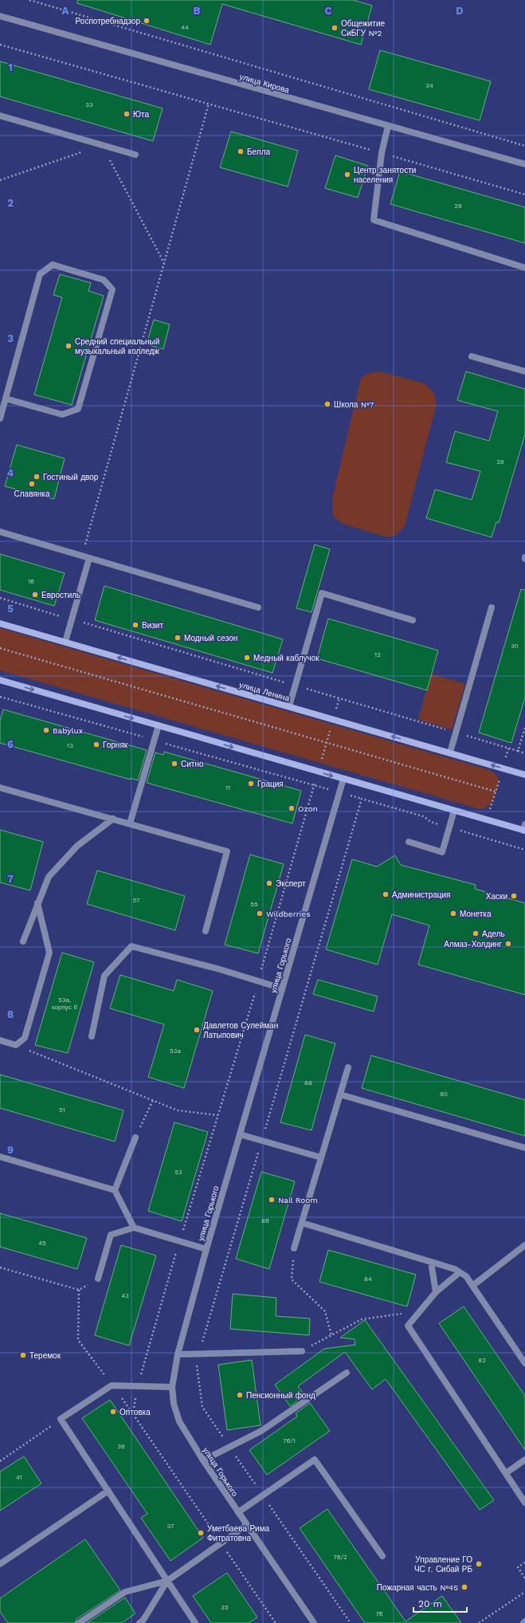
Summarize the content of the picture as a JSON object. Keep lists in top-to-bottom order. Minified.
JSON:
{"streets":{"main road":["улица Ленина"],"street":["улица Кирова","улица Горького"]},"places":["Роспотребнадзор","Общежитие СиБГУ №2","Юта","Белла","Центр занятости населения","Средний специальный музыкальный колледж","Школа №7","Гостиный двор","Славянка","Евростиль","Визит","Модный сезон","Медный каблучок","Babylux","Горняк","Ситно","Грация","Ozon","Эксперт","Администрация","Хаски","Wildberries","Монетка","Адель","Алмаз-Холдинг","Давлетов Сулейман Латыпович","Nail Room","Теремок","Пенсионный фонд","Оптовка","Уметбаева Рима Фитратовна","Управление ГО ЧС г. Сибай РБ","Пожарная часть №45"],"house_numbers":["44","34","33","29","28","16","30","12","13","11","57","55","53а, корпус б","53а","88","90","51","53","86","45","84","43","82","76/1","39","41","37","76/2","35","76"],"scale_bar":"20 m","grid":{"columns":["A","B","C","D"],"rows":["1","2","3","4","5","6","7","8","9"]}}
